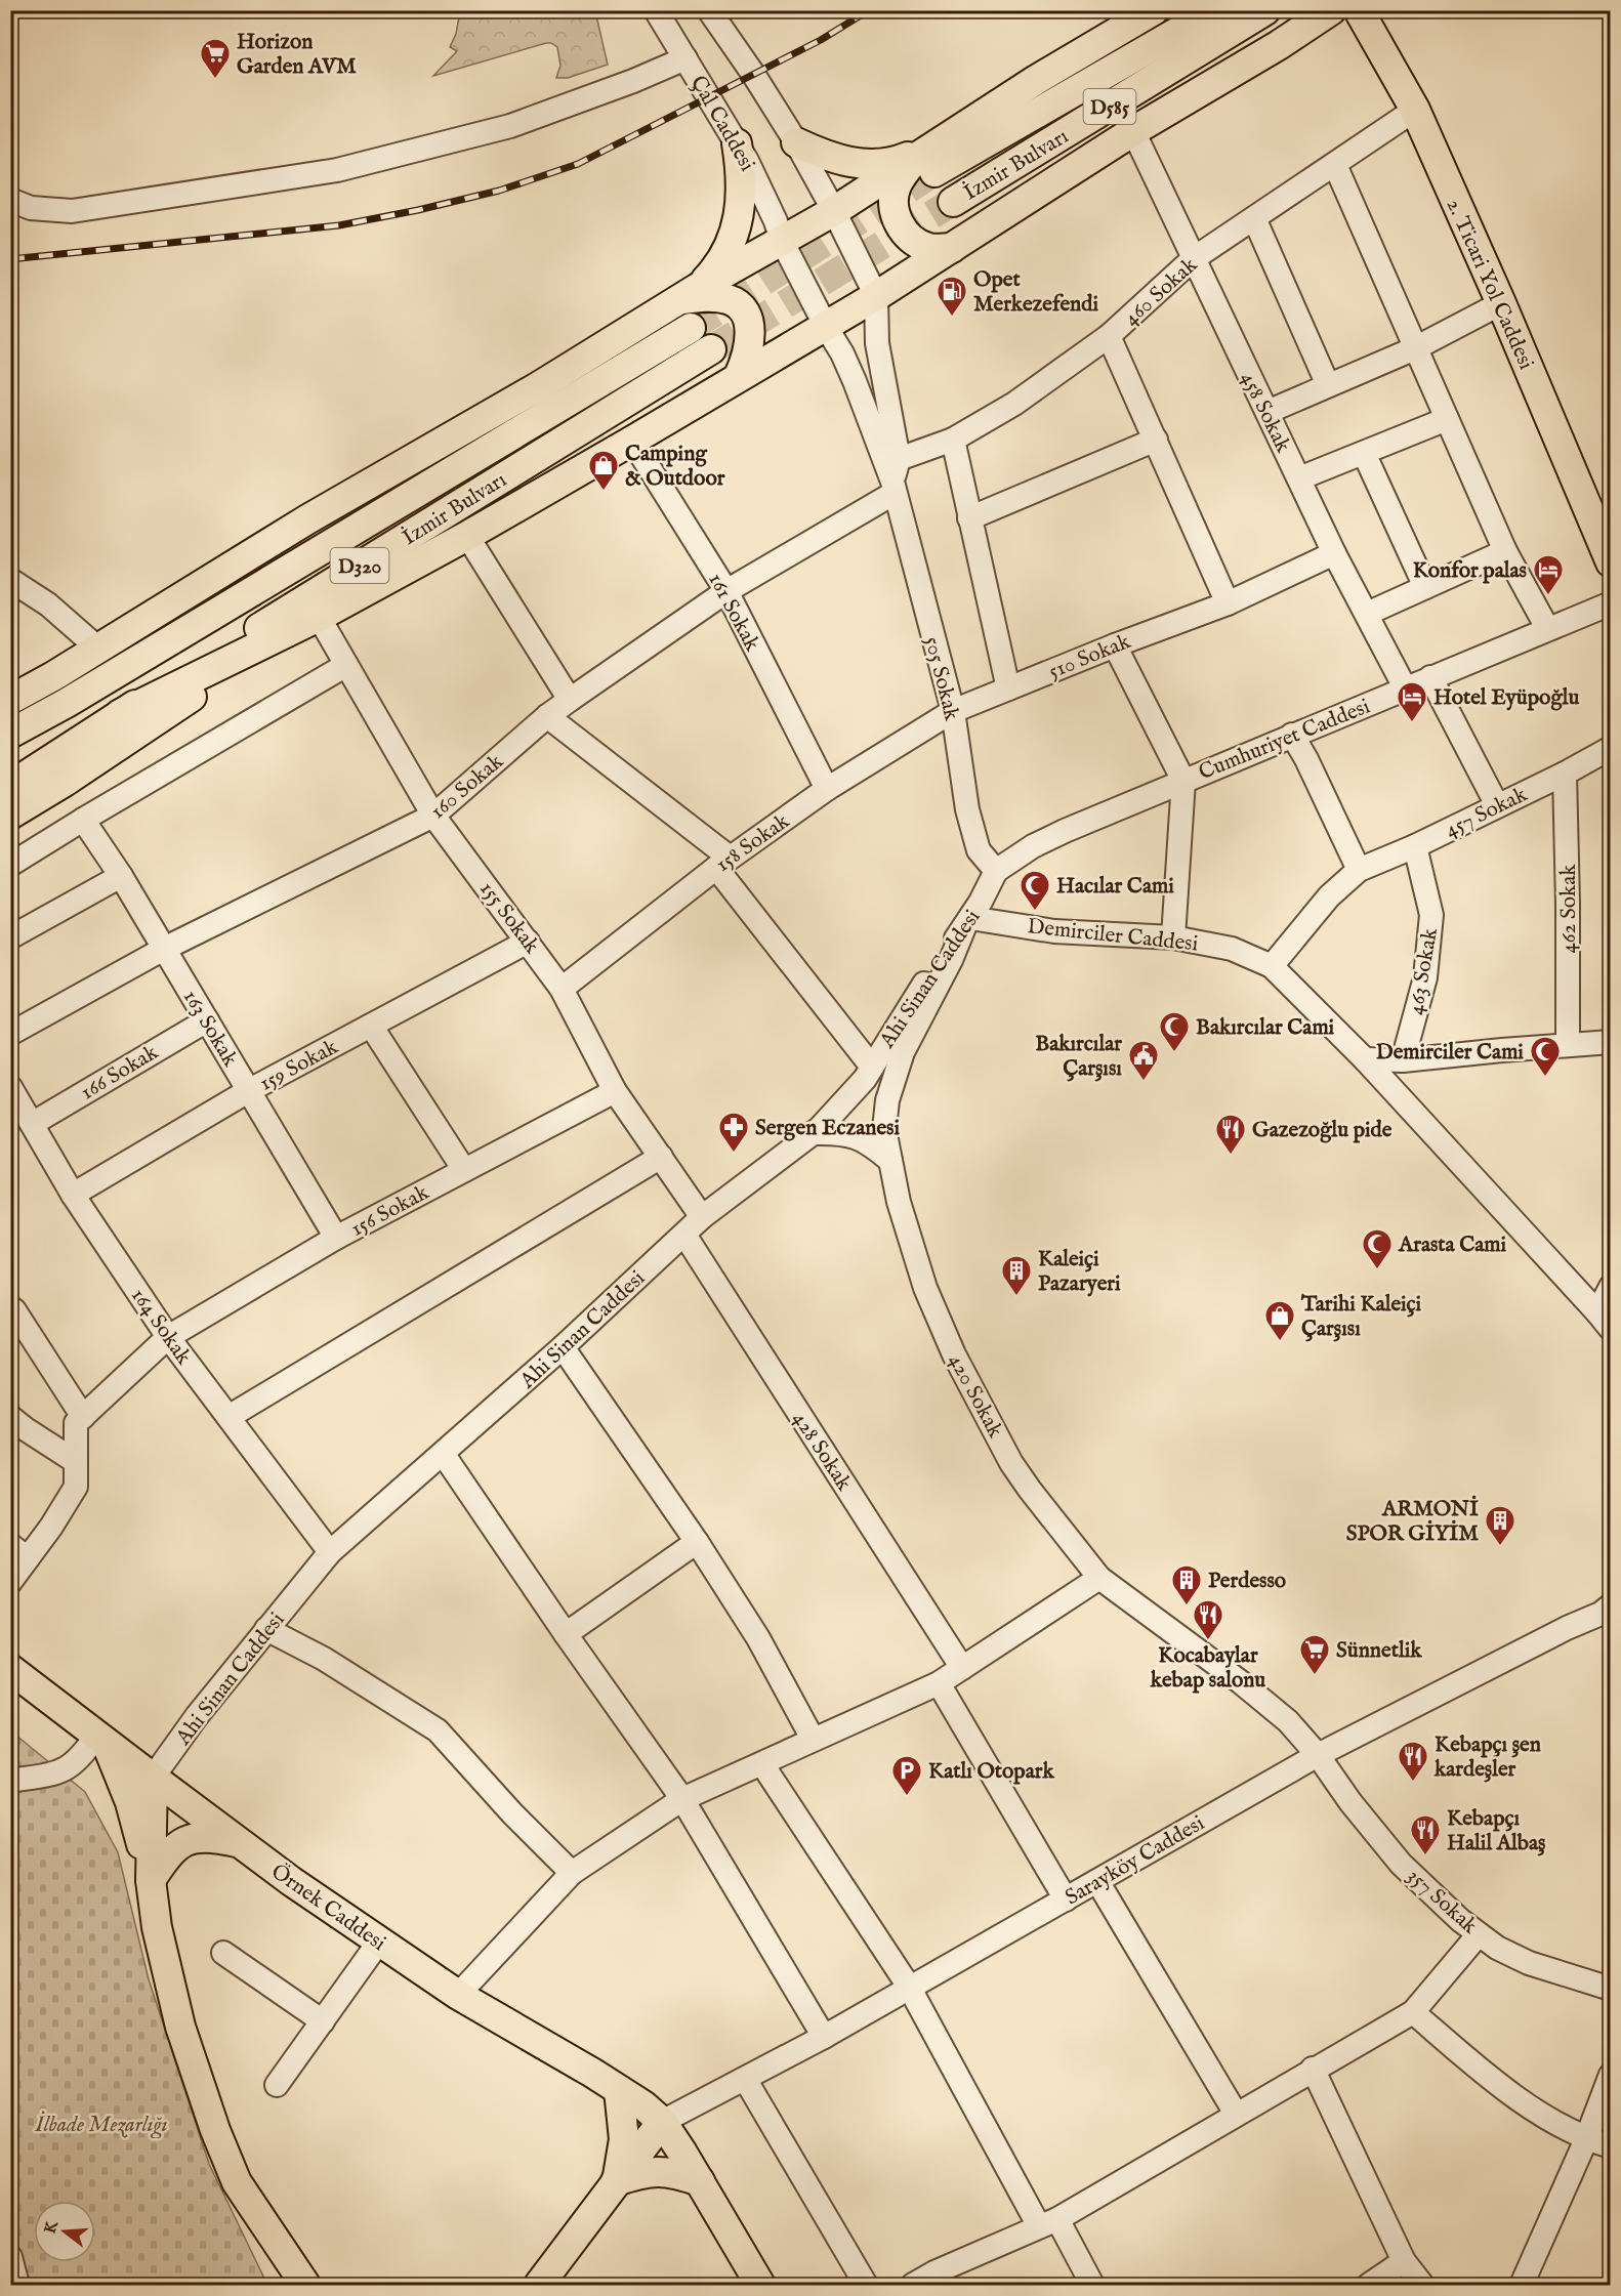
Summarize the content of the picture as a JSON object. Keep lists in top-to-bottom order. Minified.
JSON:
{"streets":{"main road":["D585","İzmir Bulvarı","2. Ticari Yol Caddesi","D320","Örnek Caddesi"],"street":["Çal Caddesi","460 Sokak","458 Sokak","161 Sokak","510 Sokak","505 Sokak","Cumhuriyet Caddesi","160 Sokak","457 Sokak","158 Sokak","462 Sokak","155 Sokak","Demirciler Caddesi","463 Sokak","Ahi Sinan Caddesi","163 Sokak","159 Sokak","166 Sokak","156 Sokak","164 Sokak","420 Sokak","428 Sokak","Sarayköy Caddesi","357 Sokak"]},"crossings":[["Çal Caddesi","505 Sokak"],["2. Ticari Yol Caddesi","460 Sokak"],["460 Sokak","458 Sokak"],["460 Sokak","505 Sokak"],["460 Sokak","160 Sokak"],["458 Sokak","510 Sokak"],["458 Sokak","Cumhuriyet Caddesi"],["161 Sokak","160 Sokak"],["161 Sokak","158 Sokak"],["510 Sokak","505 Sokak"],["510 Sokak","158 Sokak"],["505 Sokak","Cumhuriyet Caddesi"],["505 Sokak","160 Sokak"],["505 Sokak","158 Sokak"],["505 Sokak","Ahi Sinan Caddesi"],["Cumhuriyet Caddesi","Ahi Sinan Caddesi"],["160 Sokak","155 Sokak"],["160 Sokak","163 Sokak"],["457 Sokak","462 Sokak"],["457 Sokak","Demirciler Caddesi"],["457 Sokak","463 Sokak"],["158 Sokak","155 Sokak"],["155 Sokak","Ahi Sinan Caddesi"],["155 Sokak","159 Sokak"],["155 Sokak","156 Sokak"],["Demirciler Caddesi","Ahi Sinan Caddesi"],["Demirciler Caddesi","420 Sokak"],["Ahi Sinan Caddesi","164 Sokak"],["Ahi Sinan Caddesi","420 Sokak"],["Ahi Sinan Caddesi","428 Sokak"],["Ahi Sinan Caddesi","Örnek Caddesi"],["163 Sokak","159 Sokak"],["163 Sokak","166 Sokak"],["163 Sokak","156 Sokak"],["159 Sokak","164 Sokak"],["166 Sokak","164 Sokak"],["156 Sokak","164 Sokak"],["420 Sokak","Sarayköy Caddesi"],["420 Sokak","357 Sokak"],["Sarayköy Caddesi","357 Sokak"],["Sarayköy Caddesi","Örnek Caddesi"]],"parks":["İlbade Mezarlığı"],"places":{"supermarket":["Horizon Garden AVM","Sünnetlik"],"fuel station":["Opet Merkezefendi"],"shop":["Camping & Outdoor","Tarihi Kaleiçi Çarşısı"],"hotel":["Konfor palas","Hotel Eyüpoğlu"],"mosque":["Hacılar Cami","Bakırcılar Cami","Demirciler Cami","Arasta Cami"],"public building":["Bakırcılar Çarşısı"],"pharmacy":["Sergen Eczanesi"],"restaurant":["Gazezoğlu pide","Kocabaylar kebap salonu","Kebapçı şen kardeşler","Kebapçı Halil Albaş"],"building":["Kaleiçi Pazaryeri","ARMONİ SPOR GİYİM","Perdesso"],"parking":["Katlı Otopark"]},"north":"left"}
